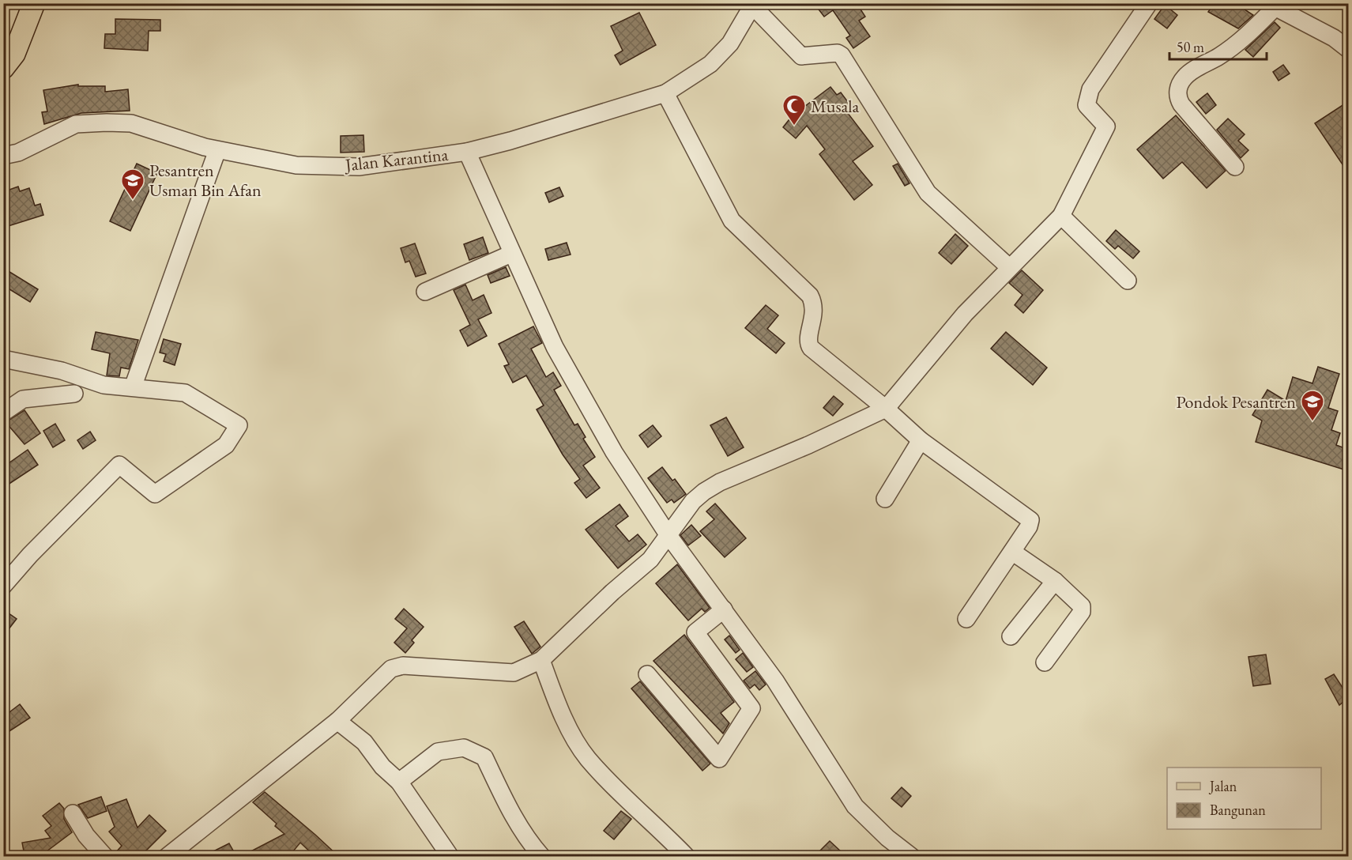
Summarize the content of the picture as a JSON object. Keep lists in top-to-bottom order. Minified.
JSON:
{"streets":{"street":["Jalan Karantina"]},"places":{"mosque":["Musala"],"school or university":["Pesantren Usman Bin Afan","Pondok Pesantren"]},"legend":["Jalan","Bangunan"],"scale_bar":"50 m"}
